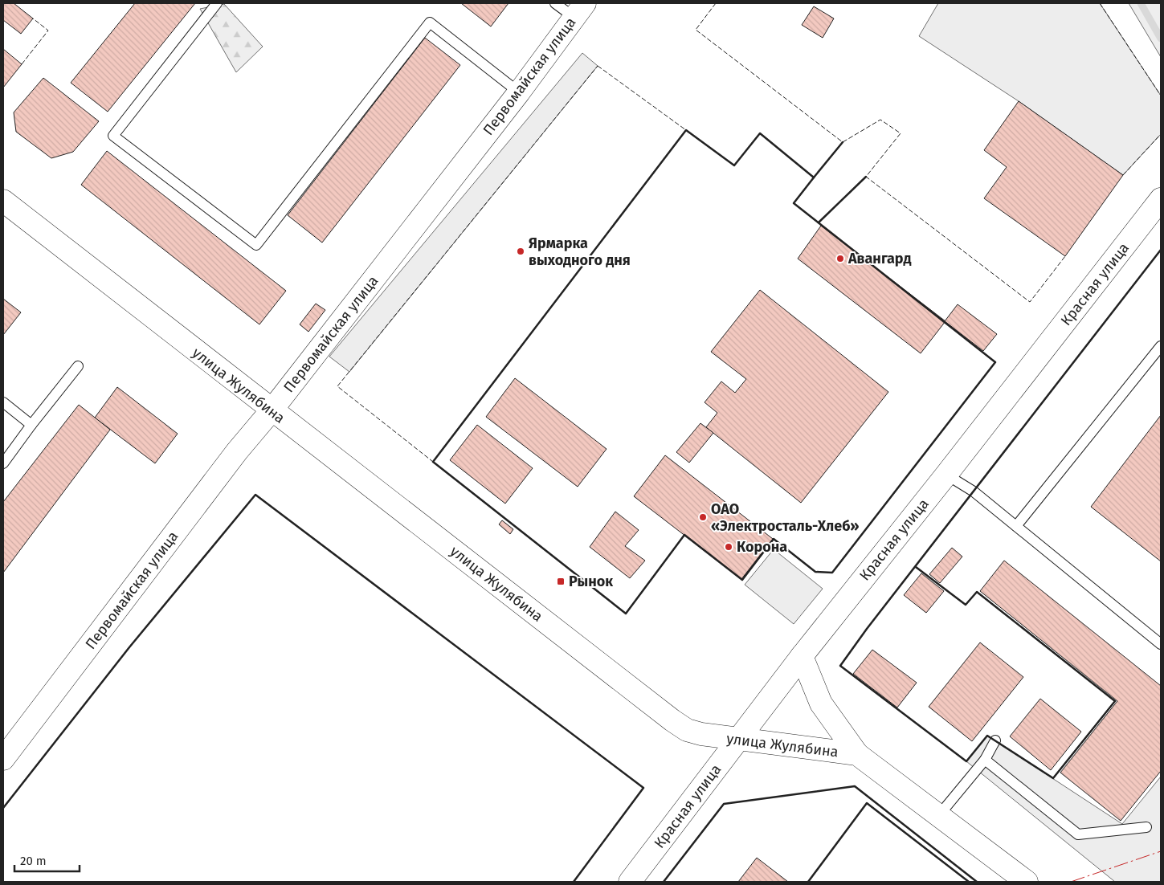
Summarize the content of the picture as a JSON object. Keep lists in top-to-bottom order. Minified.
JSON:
{"streets":{"main road":["Первомайская улица","Красная улица","улица Жулябина"]},"crossings":[["Первомайская улица","улица Жулябина"],["Красная улица","улица Жулябина"]],"places":{"other":["Ярмарка выходного дня","Авангард","ОАО «Электросталь-Хлеб»","Корона"],"transit":["Рынок"]},"scale_bar":"20 m"}
